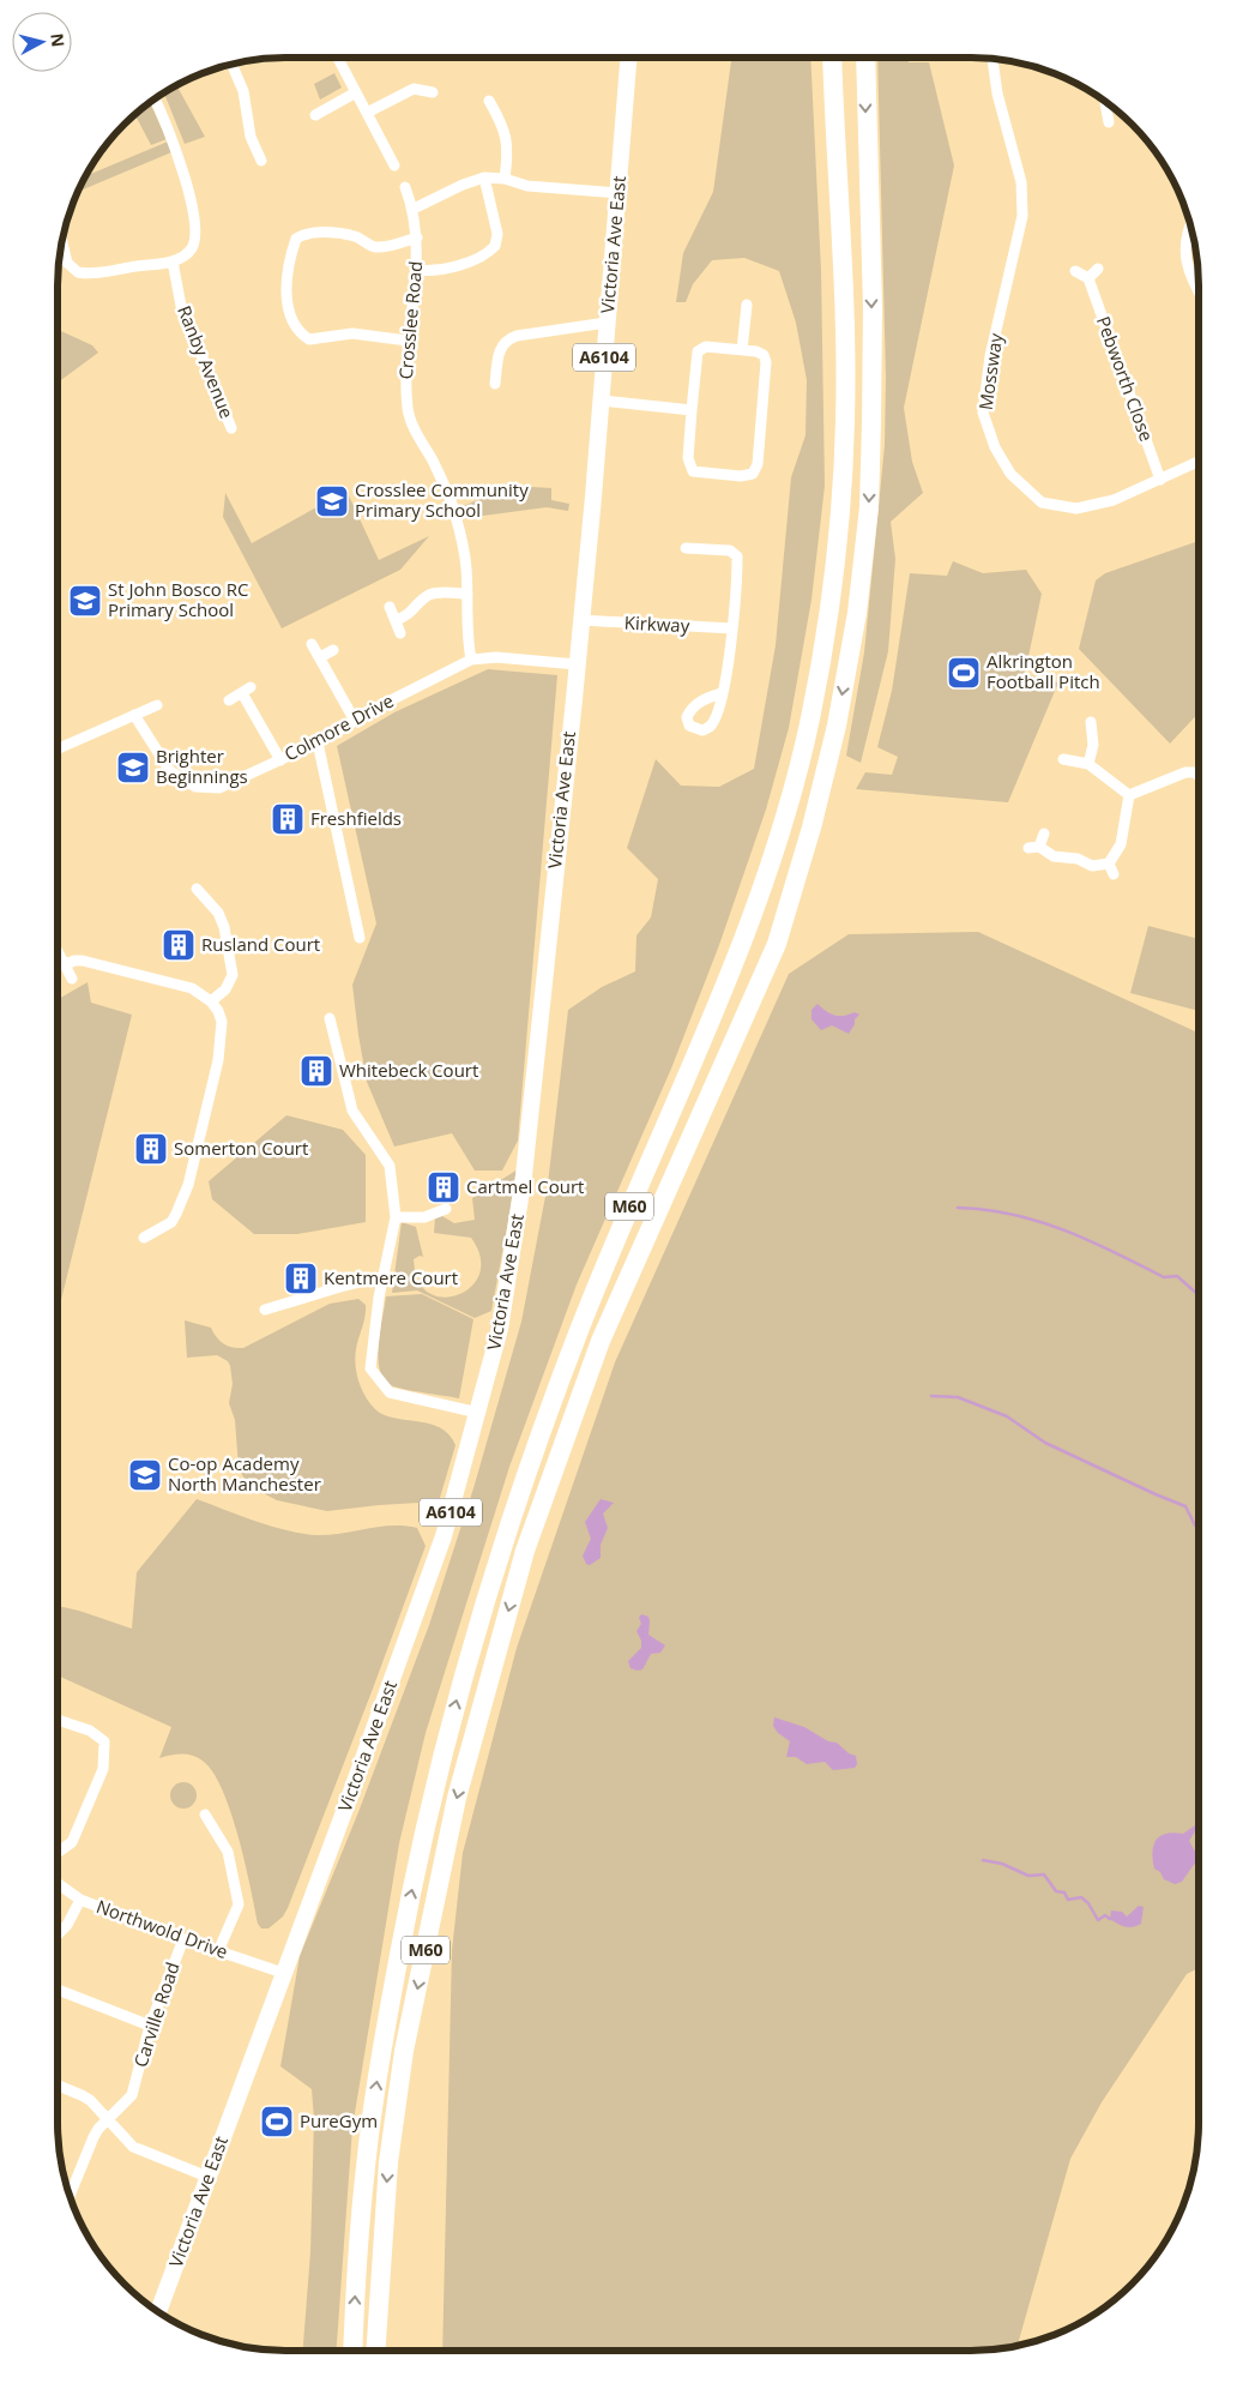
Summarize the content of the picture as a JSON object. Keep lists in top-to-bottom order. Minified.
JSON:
{"streets":{"highway":["M60"],"main road":["Victoria Ave East","A6104"],"street":["Crosslee Road","Ranby Avenue","Mossway","Pebworth Close","Kirkway","Colmore Drive","Northwold Drive","Carville Road"]},"crossings":[["Victoria Ave East","Kirkway"],["Victoria Ave East","Colmore Drive"],["Victoria Ave East","Northwold Drive"],["Crosslee Road","Colmore Drive"],["Mossway","Pebworth Close"],["Northwold Drive","Carville Road"]],"places":{"school or university":["Crosslee Community Primary School","St John Bosco RC Primary School","Brighter Beginnings","Co-op Academy North Manchester"],"sports":["Alkrington Football Pitch","PureGym"],"building":["Freshfields","Rusland Court","Whitebeck Court","Somerton Court","Cartmel Court","Kentmere Court"]},"north":"right"}
